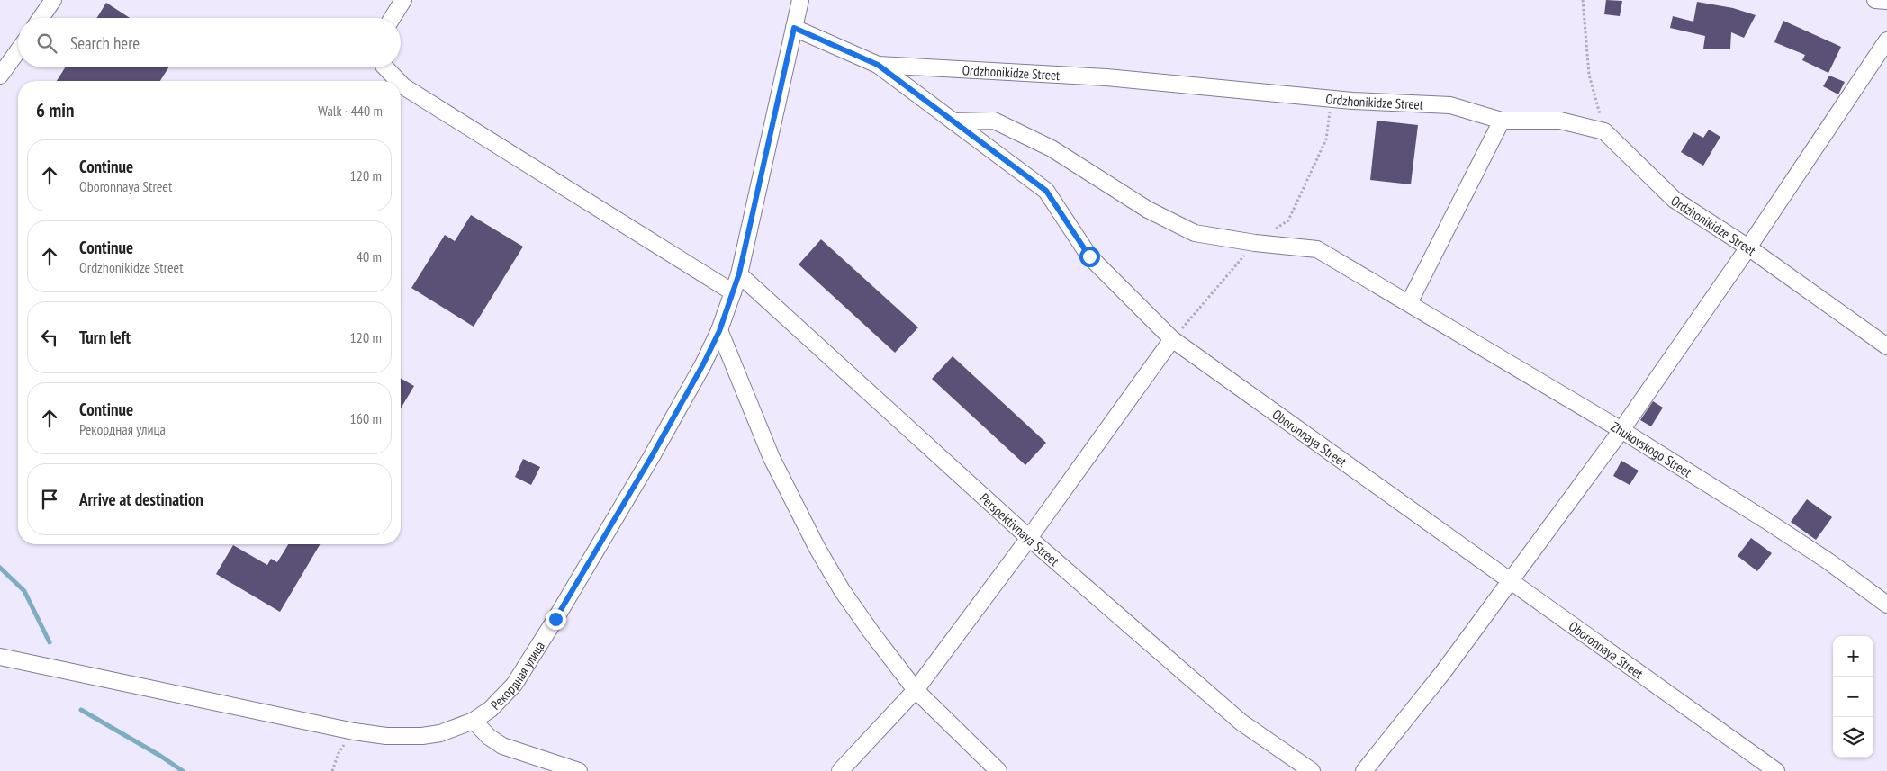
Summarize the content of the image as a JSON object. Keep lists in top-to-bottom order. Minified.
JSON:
{"streets":{"street":["Ordzhonikidze Street","Oboronnaya Street","Zhukovskogo Street","Perspektivnaya Street","Рекордная улица"]},"crossings":[["Ordzhonikidze Street","Oboronnaya Street"],["Ordzhonikidze Street","Рекордная улица"],["Oboronnaya Street","Zhukovskogo Street"],["Perspektivnaya Street","Рекордная улица"]],"page":{"search":"Search here","heading":["6 min","Walk · 440 m"],"list":[["Continue","Oboronnaya Street","120 m"],["Continue","Ordzhonikidze Street","40 m"],["Turn left","120 m"],["Continue","Рекордная улица","160 m"],"Arrive at destination"],"map_buttons":["+","−"]}}
